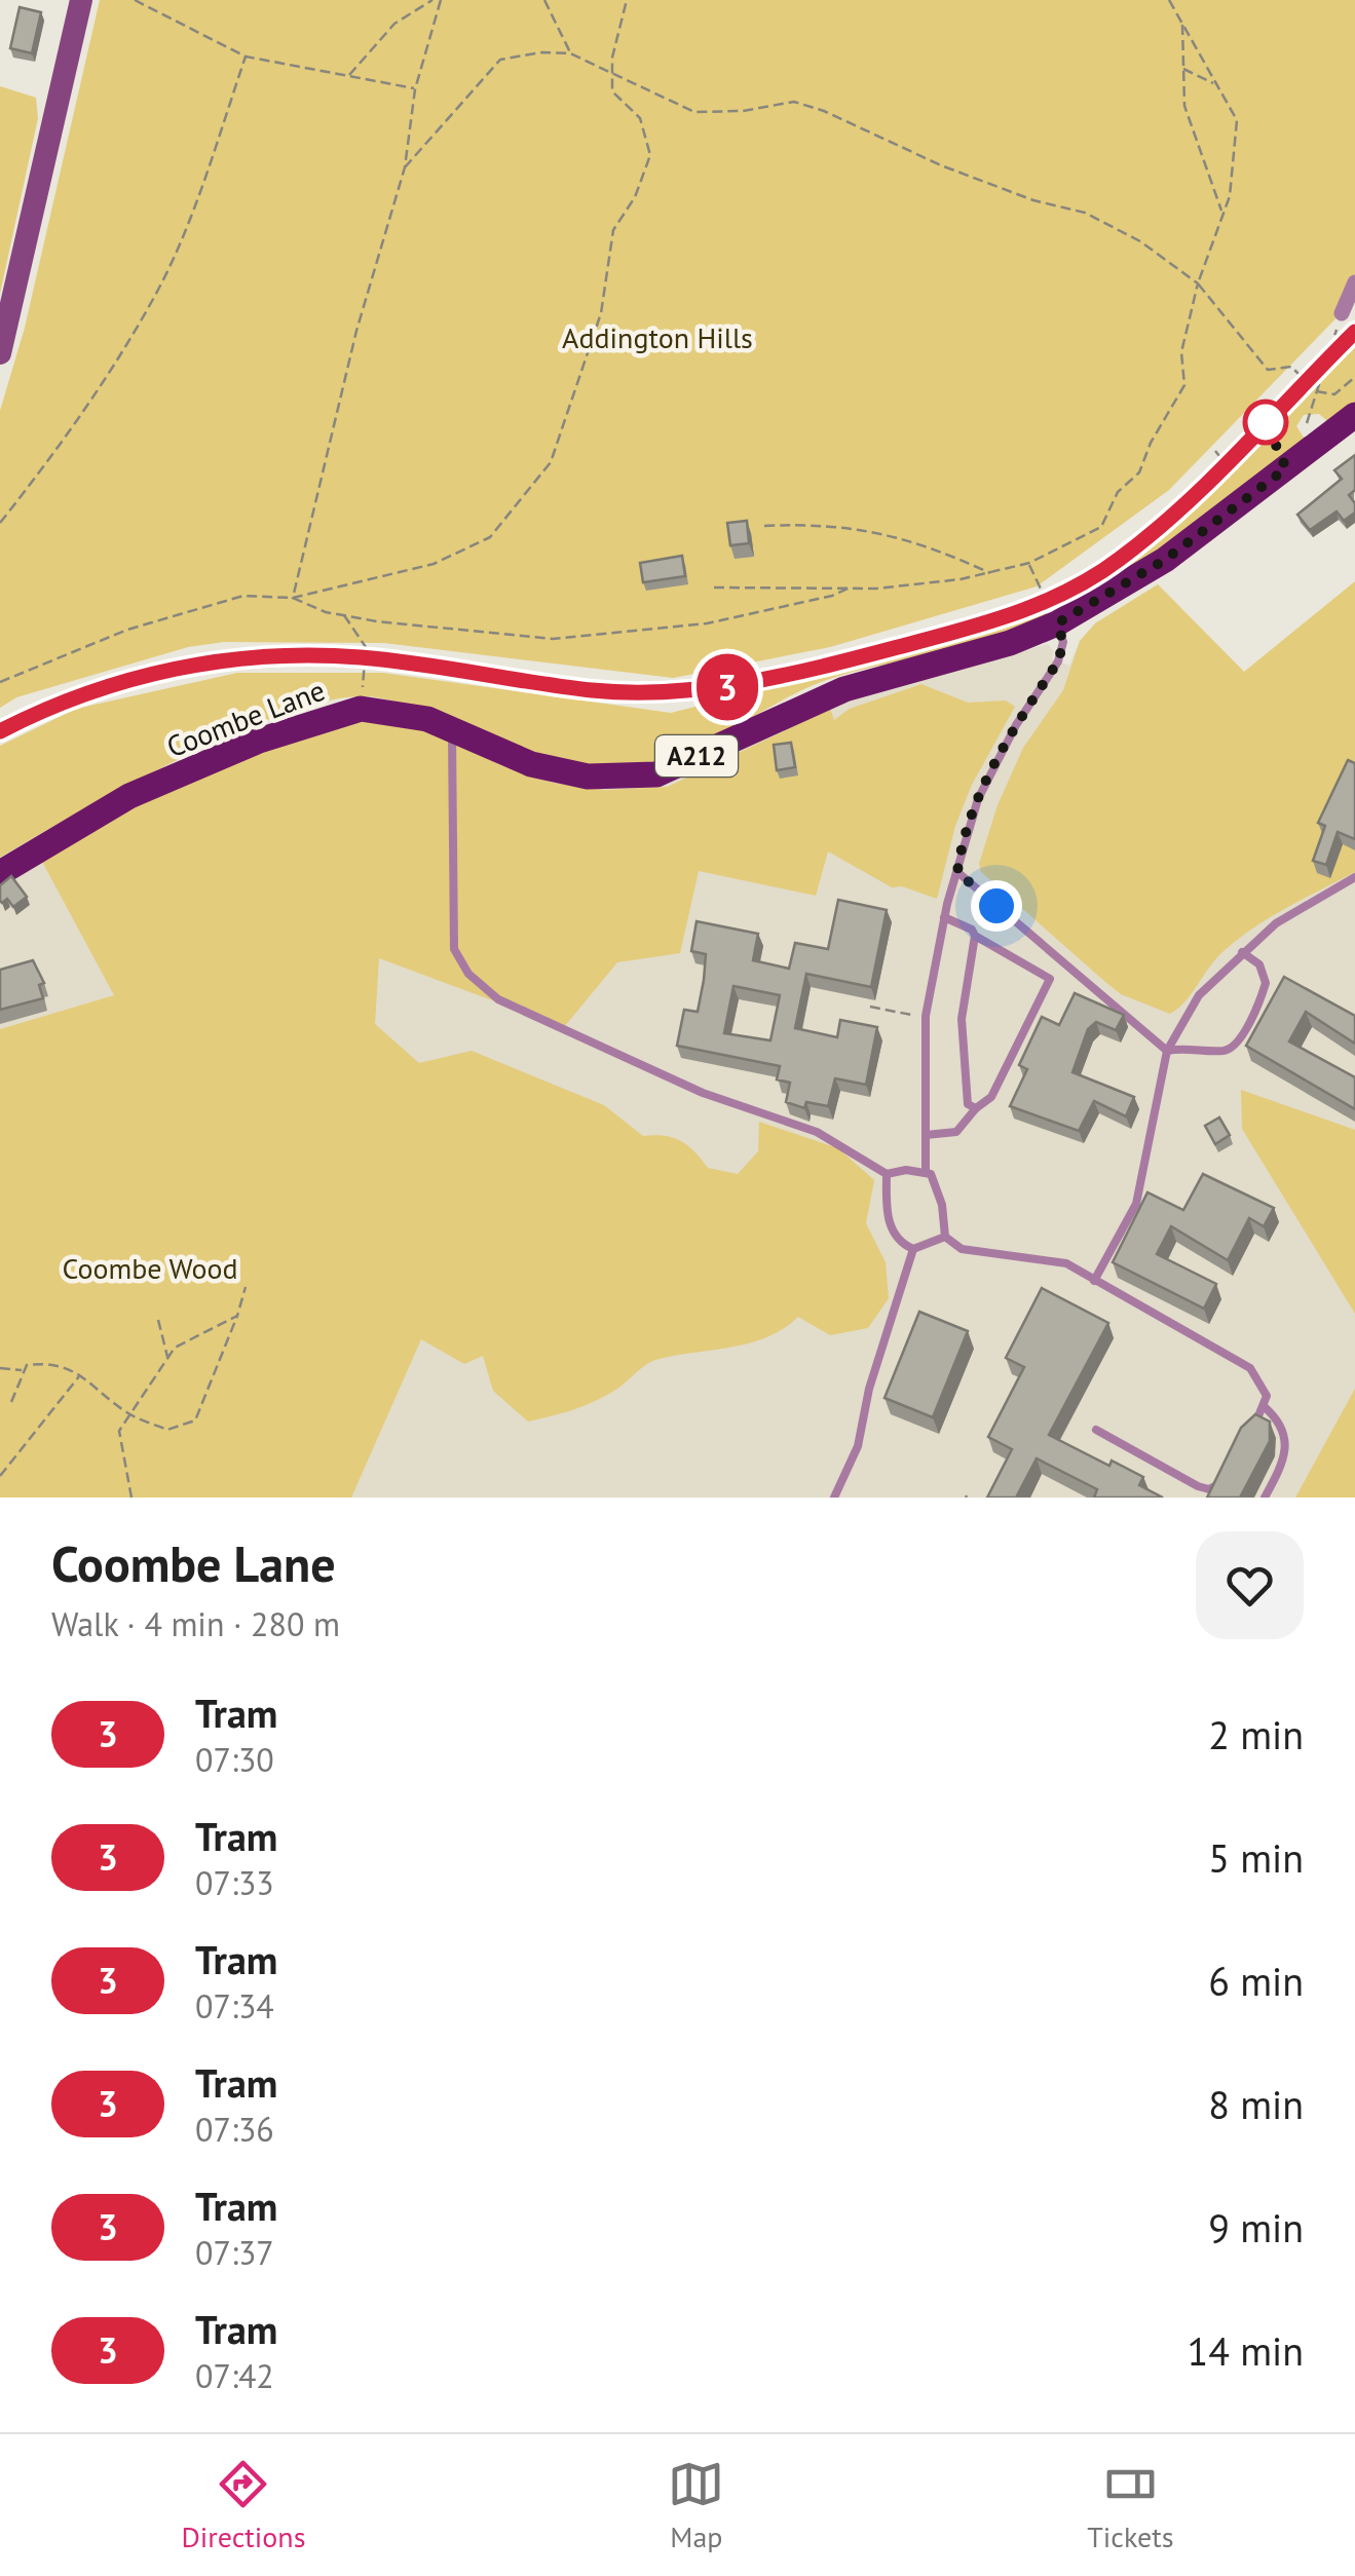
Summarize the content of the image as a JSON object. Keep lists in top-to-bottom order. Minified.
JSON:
{"streets":{"main road":["Coombe Lane","A212"]},"parks":["Addington Hills","Coombe Wood"],"lines":["tram line 3"],"page":{"on_map":"3","heading":["Coombe Lane","Walk · 4 min · 280 m"],"list":[{"mark":"3","name":"Tram","note":"07:30","value":"2 min"},{"mark":"3","name":"Tram","note":"07:33","value":"5 min"},{"mark":"3","name":"Tram","note":"07:34","value":"6 min"},{"mark":"3","name":"Tram","note":"07:36","value":"8 min"},{"mark":"3","name":"Tram","note":"07:37","value":"9 min"},{"mark":"3","name":"Tram","note":"07:42","value":"14 min"}],"tabs":["Directions","Map","Tickets"]}}
